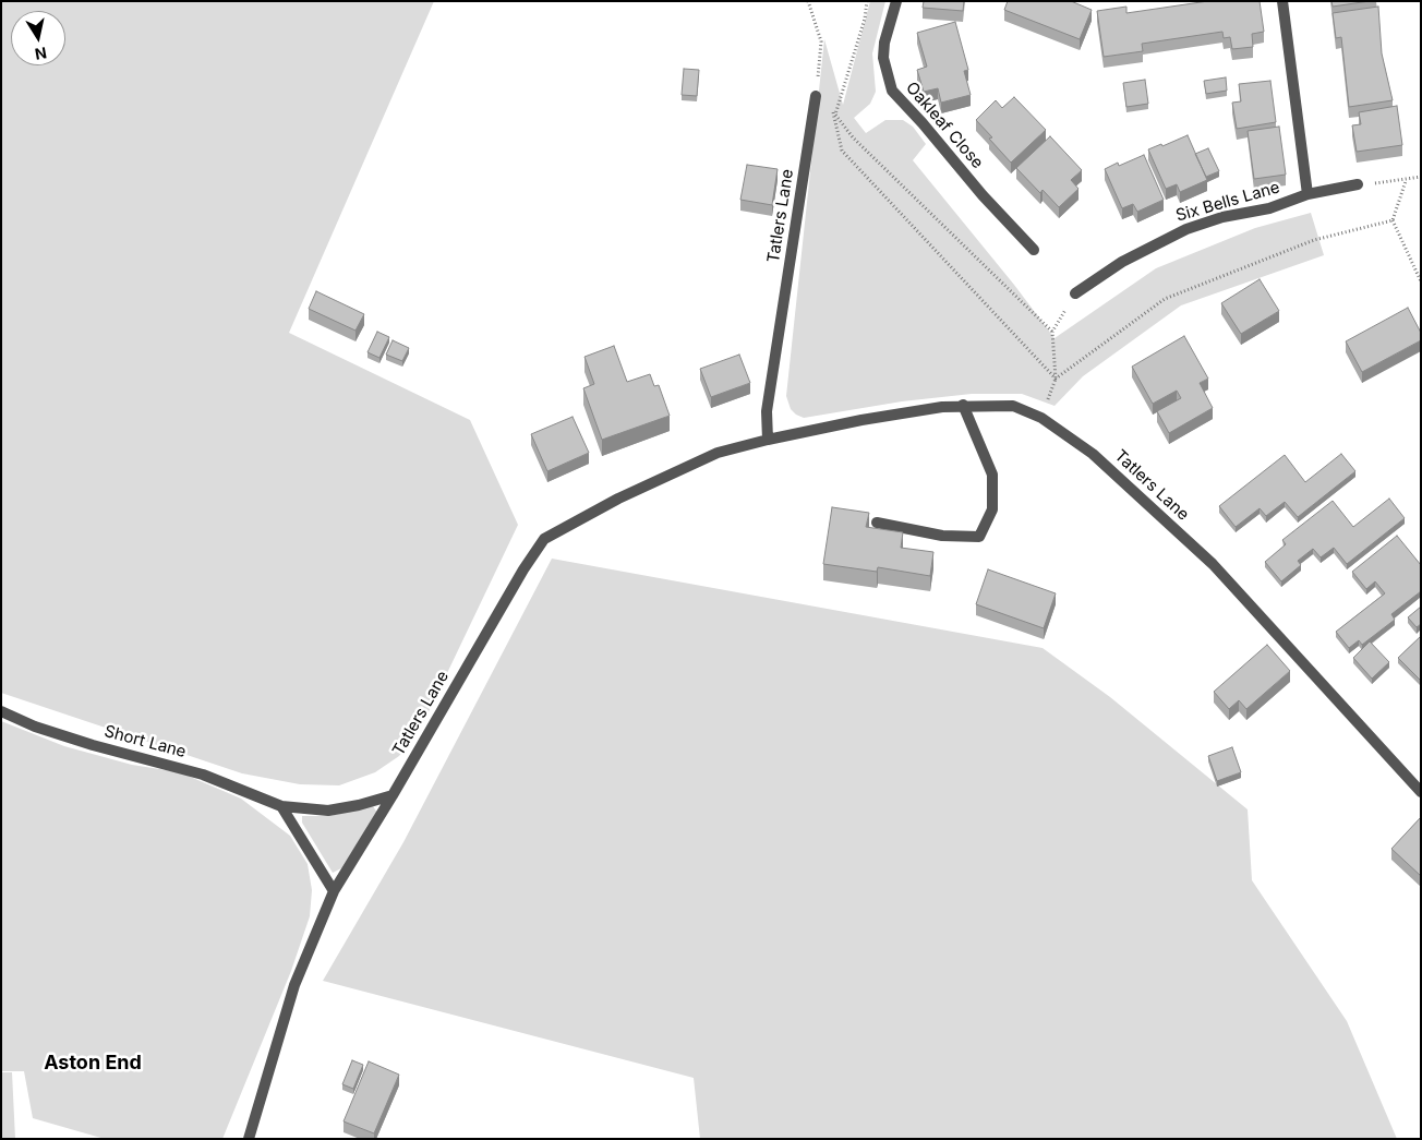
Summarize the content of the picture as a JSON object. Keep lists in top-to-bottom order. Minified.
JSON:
{"streets":{"street":["Oakleaf Close","Six Bells Lane","Tatlers Lane","Short Lane"]},"crossings":[["Tatlers Lane","Short Lane"]],"districts":["Aston End"],"north":"bottom"}
